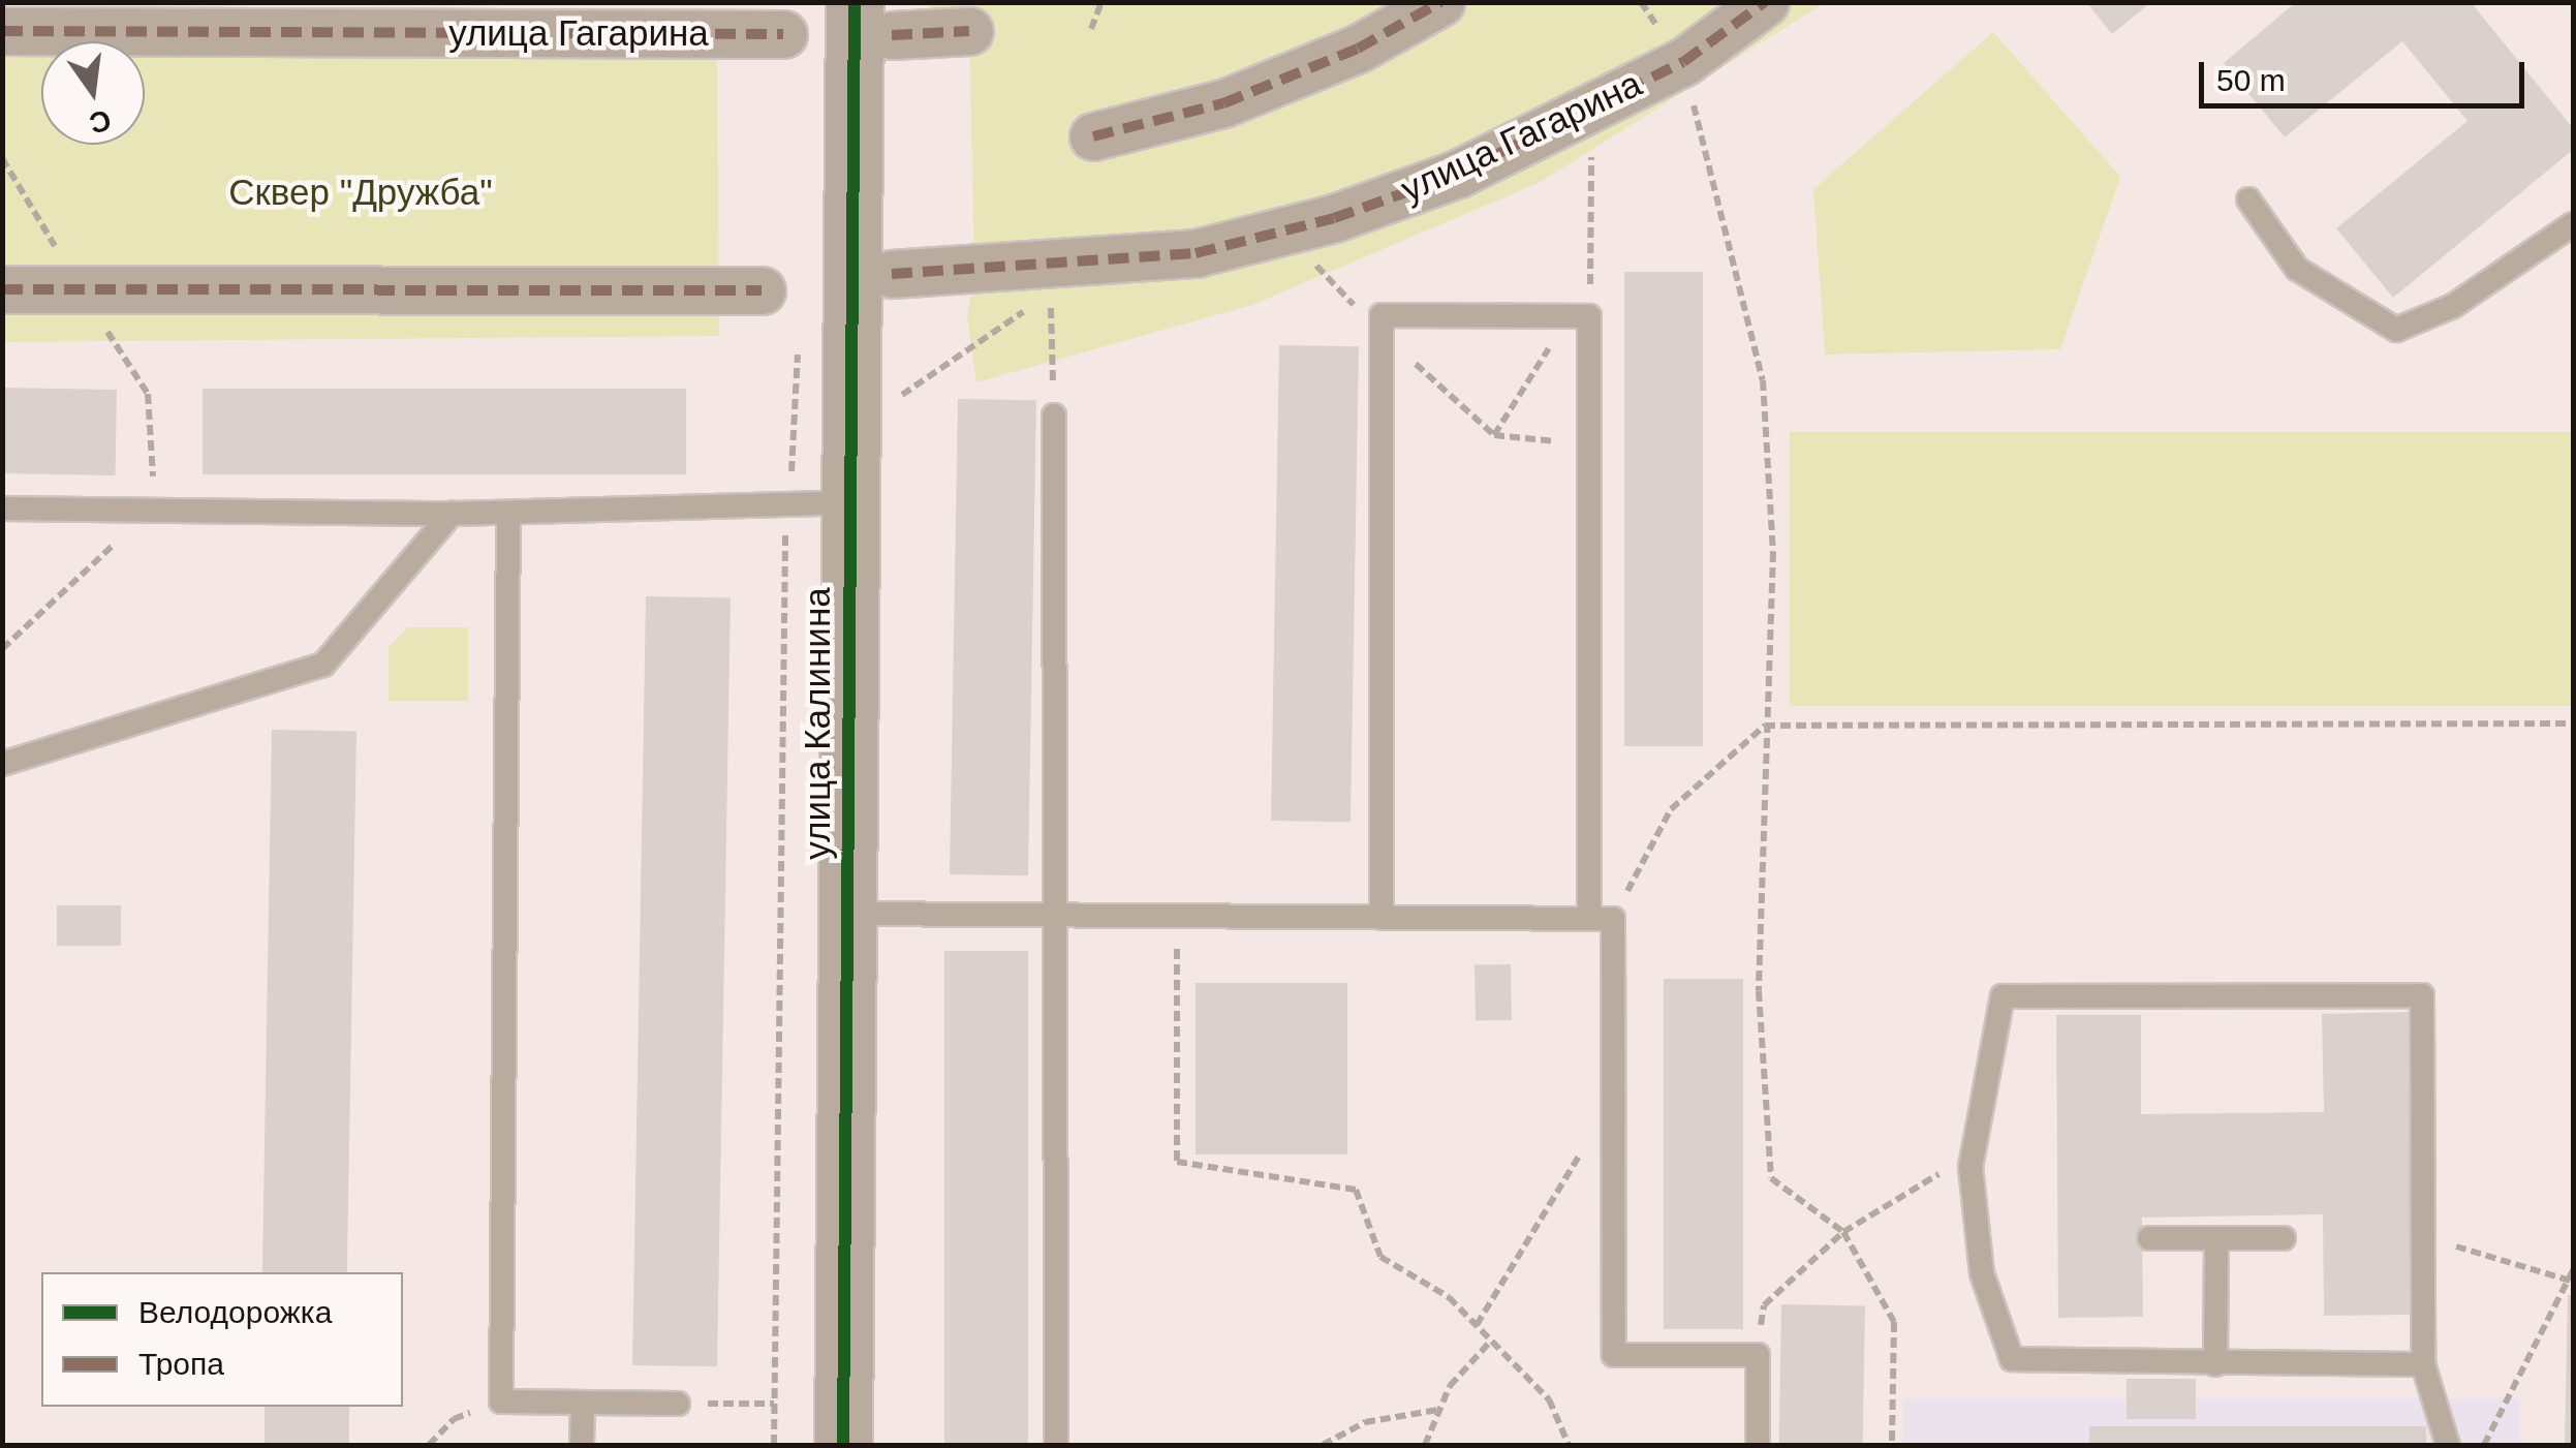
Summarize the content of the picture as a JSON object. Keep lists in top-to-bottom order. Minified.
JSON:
{"streets":{"street":["улица Гагарина","улица Калинина"]},"parks":["Сквер \"Дружба\""],"legend":["Велодорожка","Тропа"],"scale_bar":"50 m","north":"bottom"}
